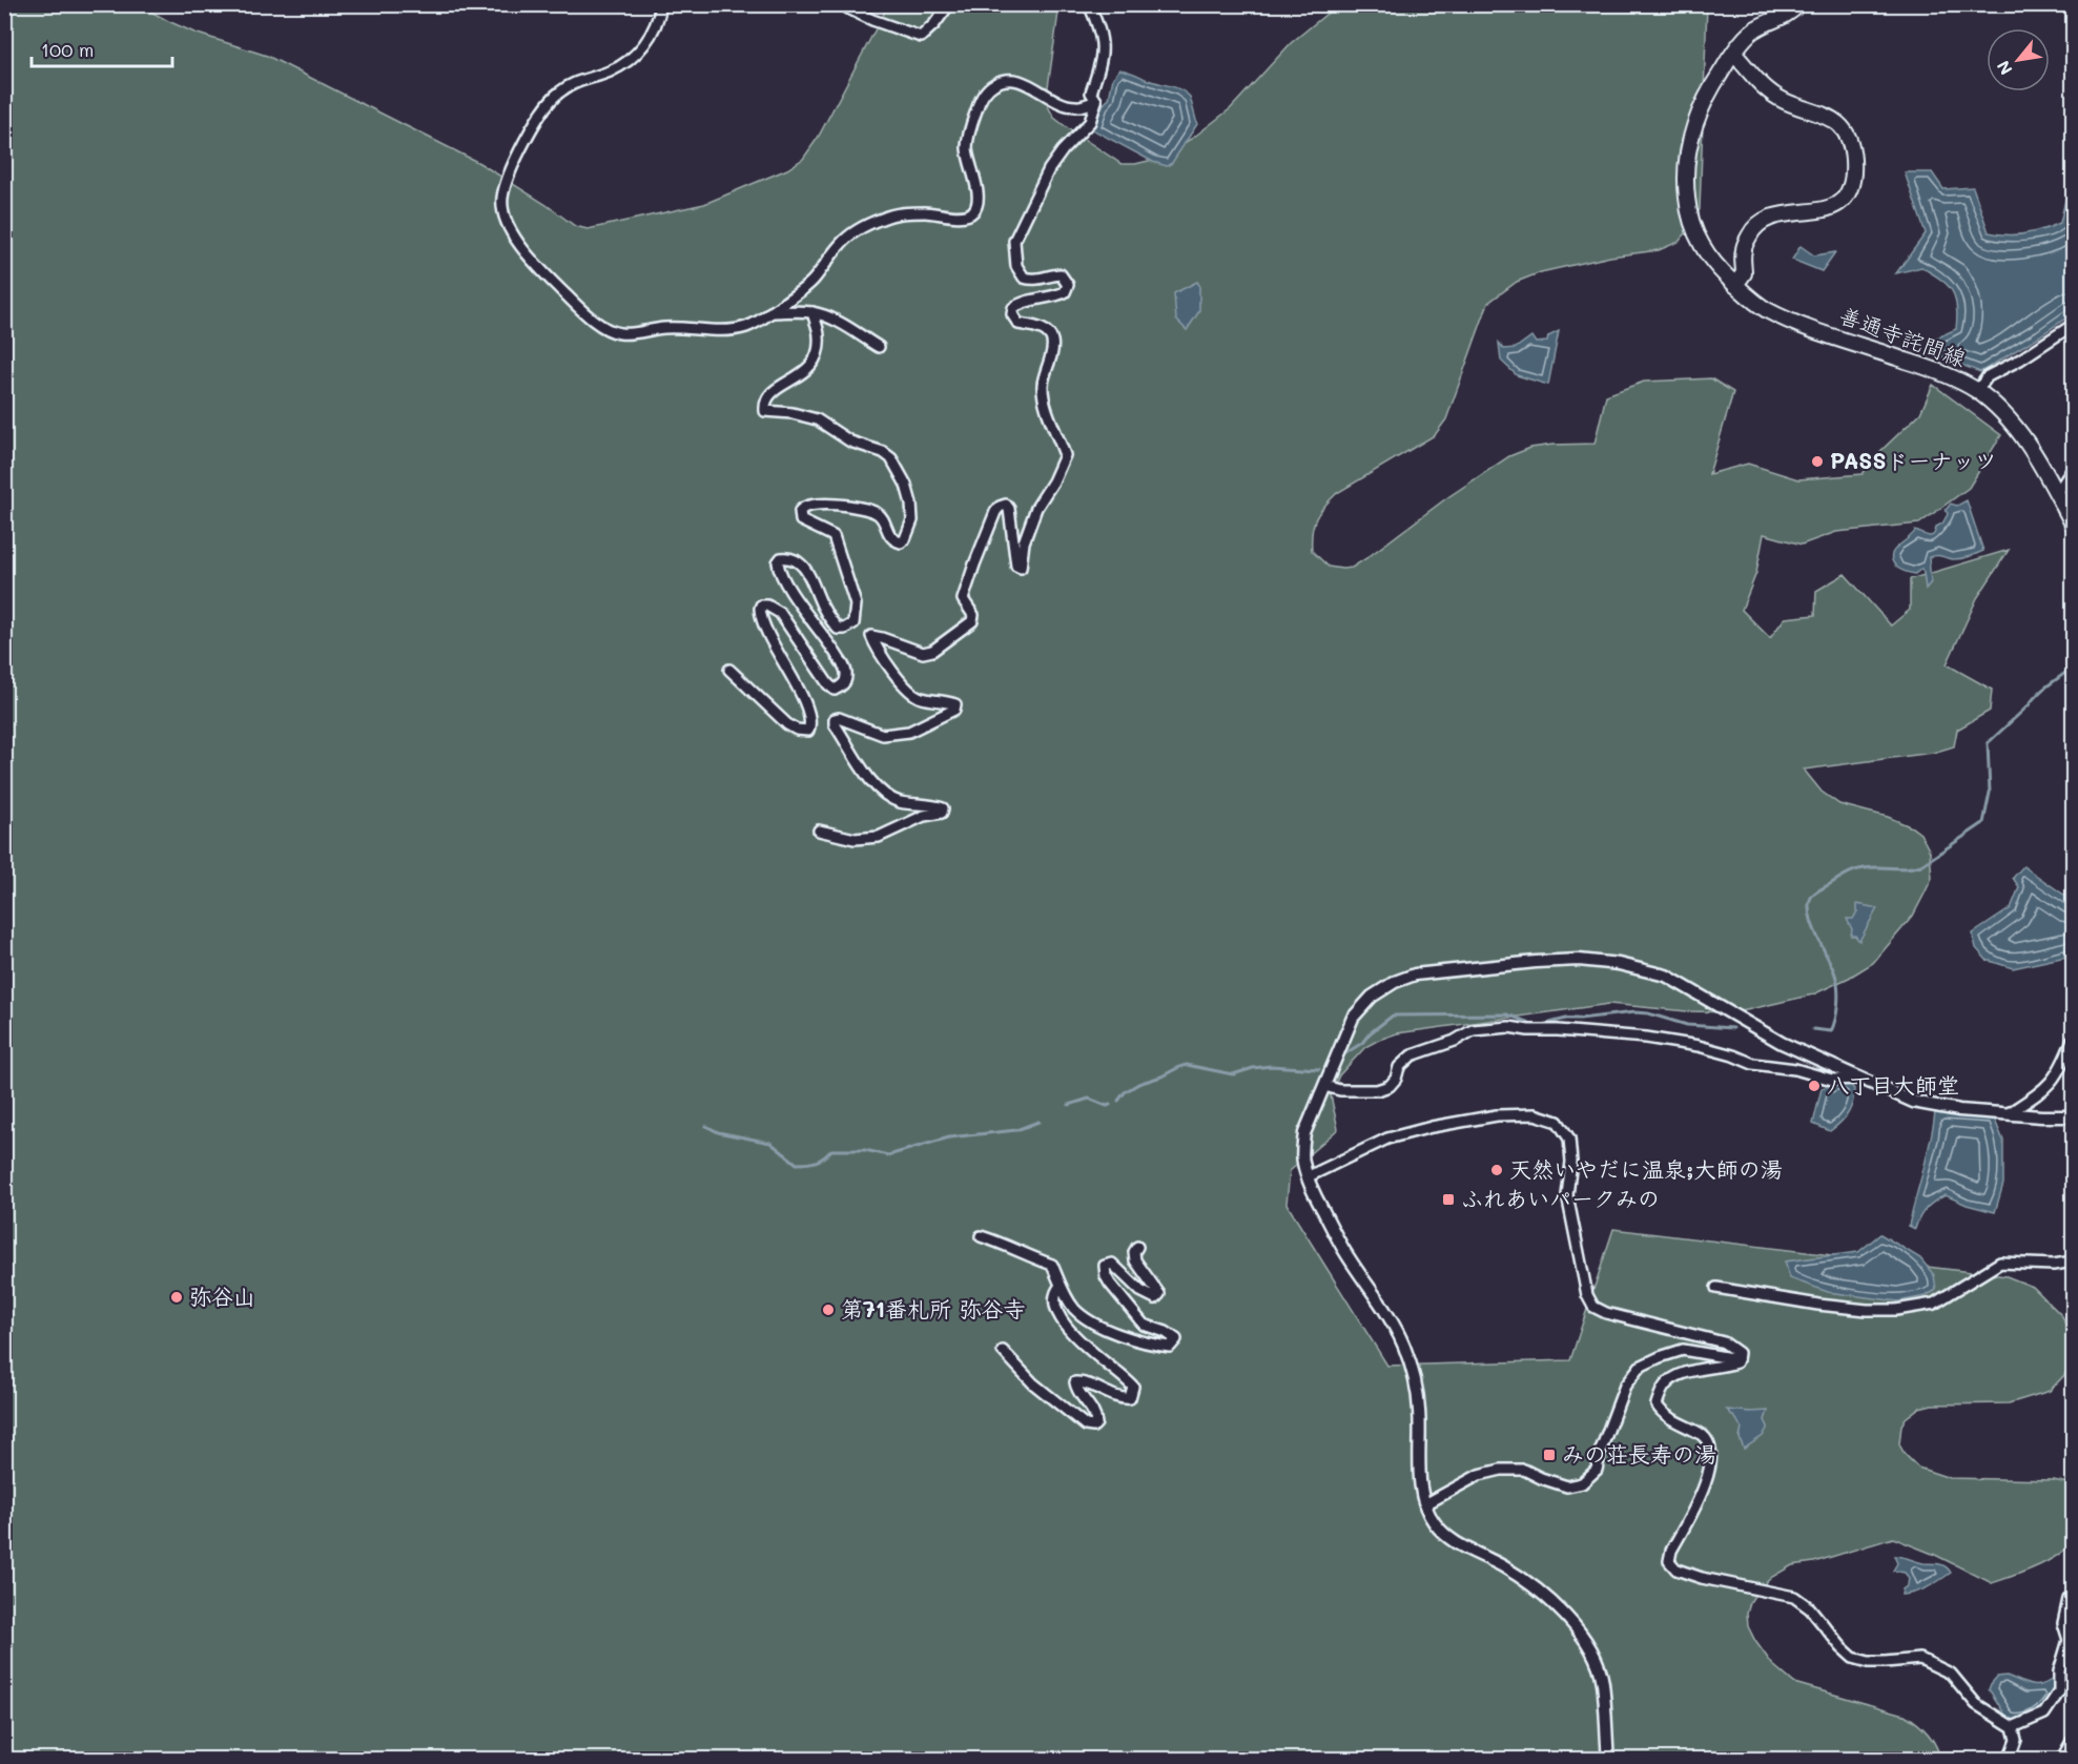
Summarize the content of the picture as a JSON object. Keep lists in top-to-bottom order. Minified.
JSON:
{"streets":{"main road":["善通寺詫間線"]},"places":{"other":["PASSドーナッツ","八丁目大師堂","天然いやだに温泉;大師の湯","弥谷山","第71番札所 弥谷寺"],"transit":["ふれあいパークみの","みの荘長寿の湯"]},"scale_bar":"100 m","north":"bottom left"}
